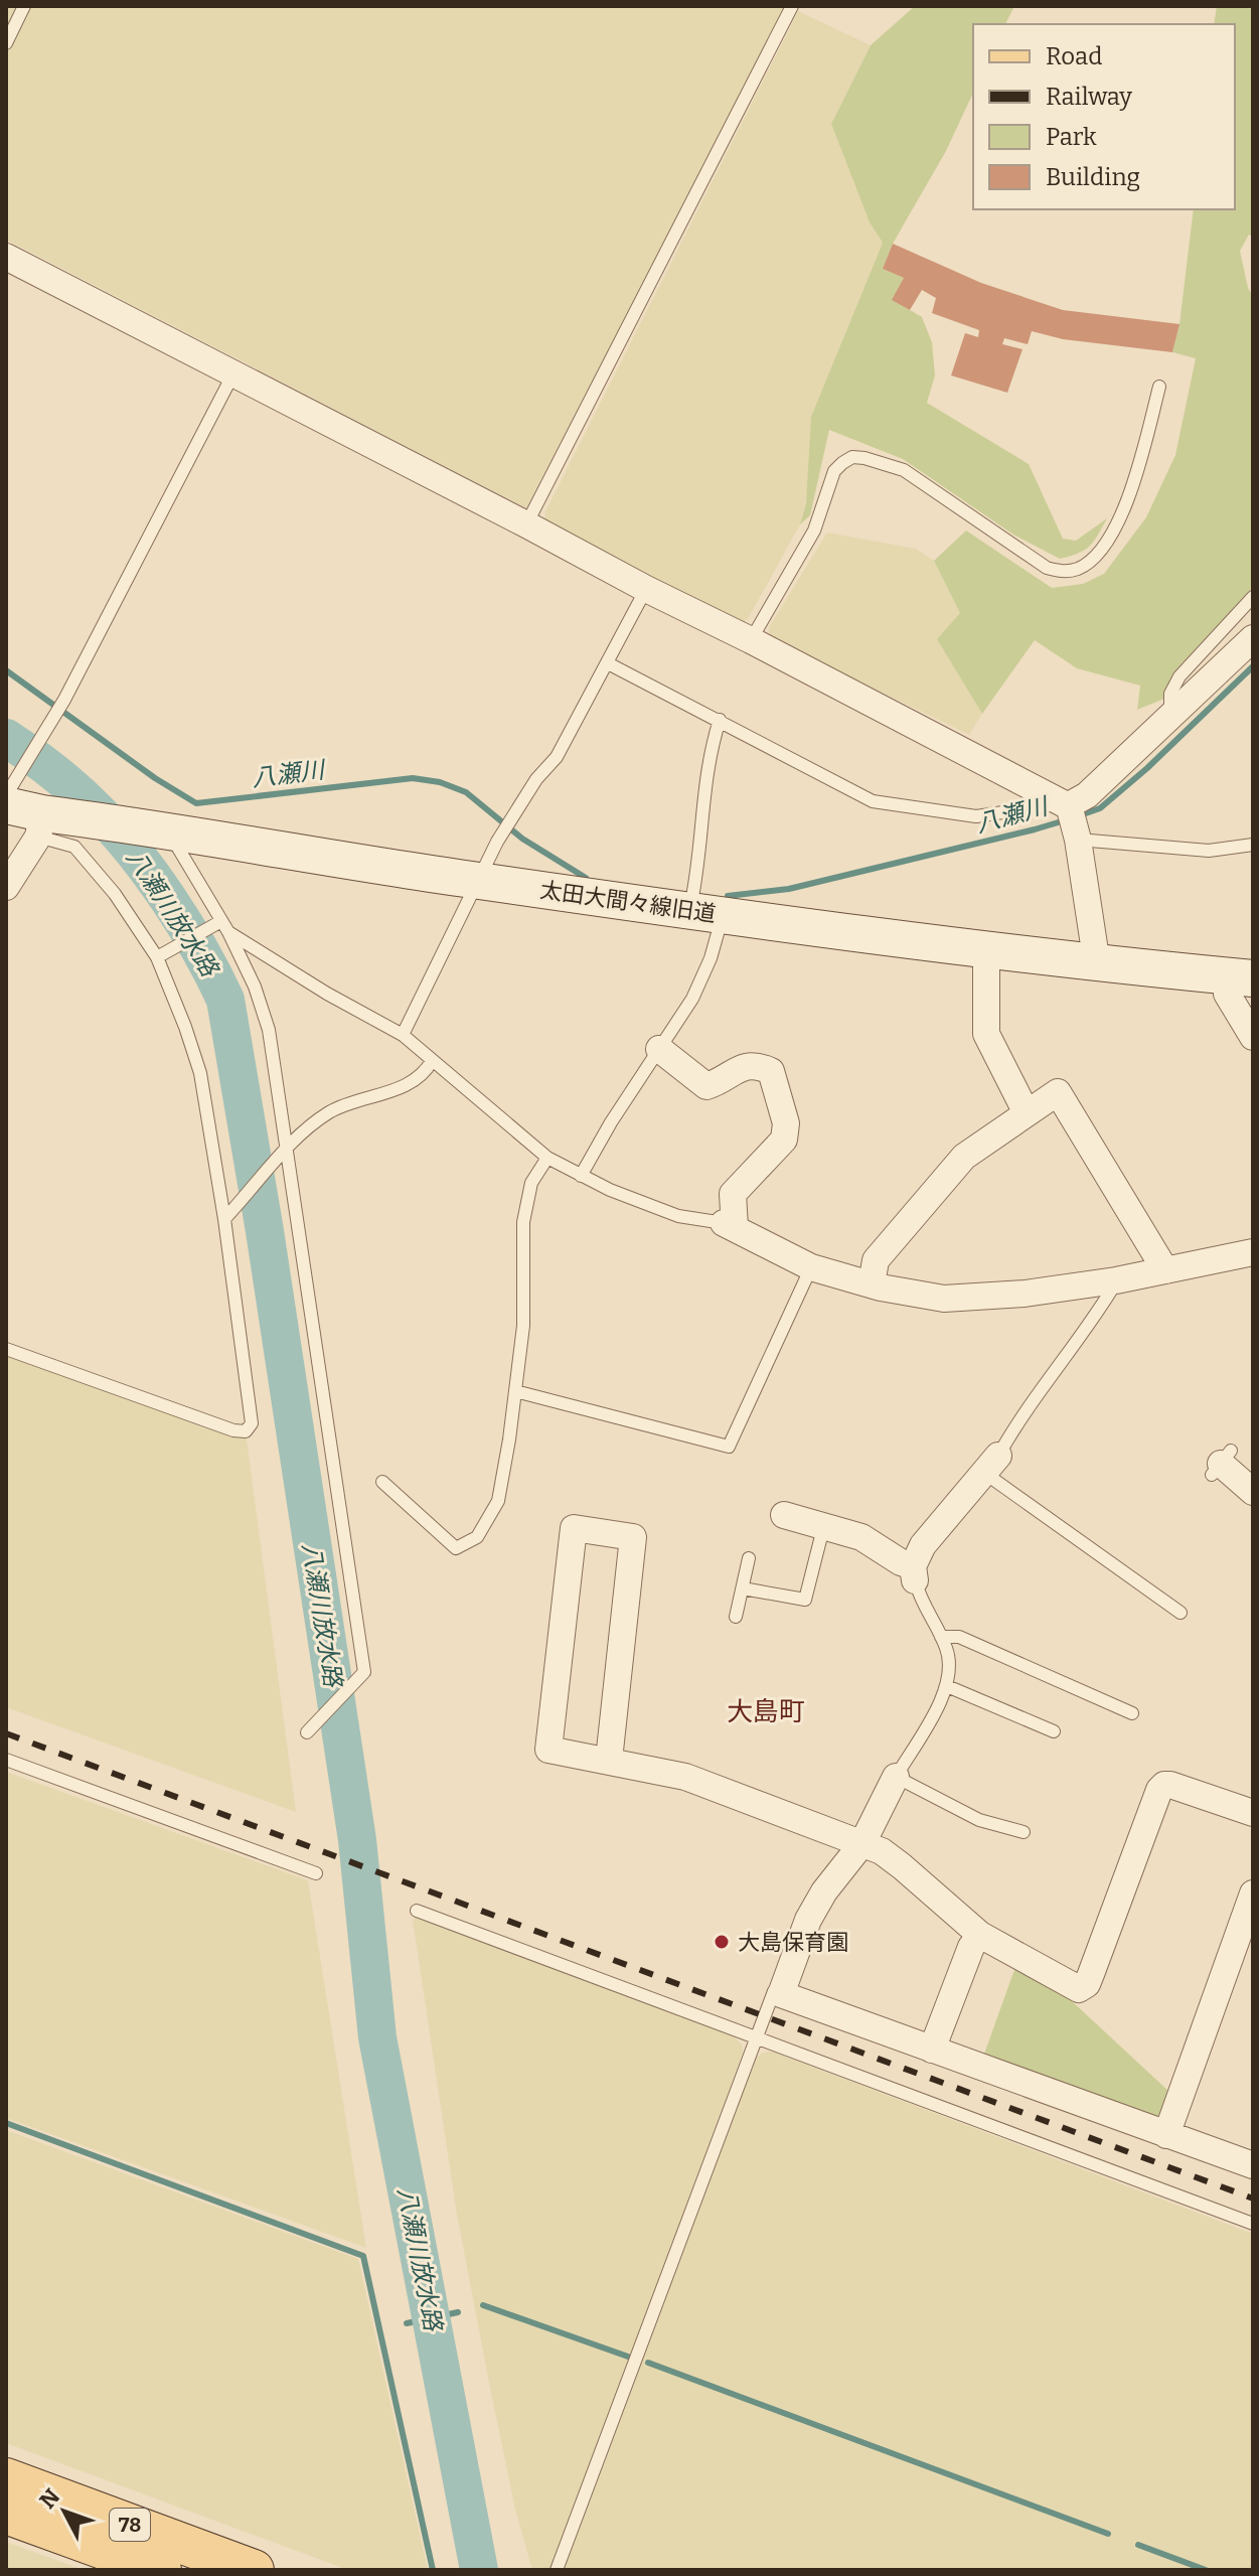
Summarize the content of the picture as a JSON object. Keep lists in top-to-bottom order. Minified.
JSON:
{"streets":{"main road":["78"],"street":["太田大間々線旧道"]},"districts":["大島町"],"water":["八瀬川","八瀬川放水路"],"places":["大島保育園"],"legend":["Road","Railway","Park","Building"],"north":"top left"}
